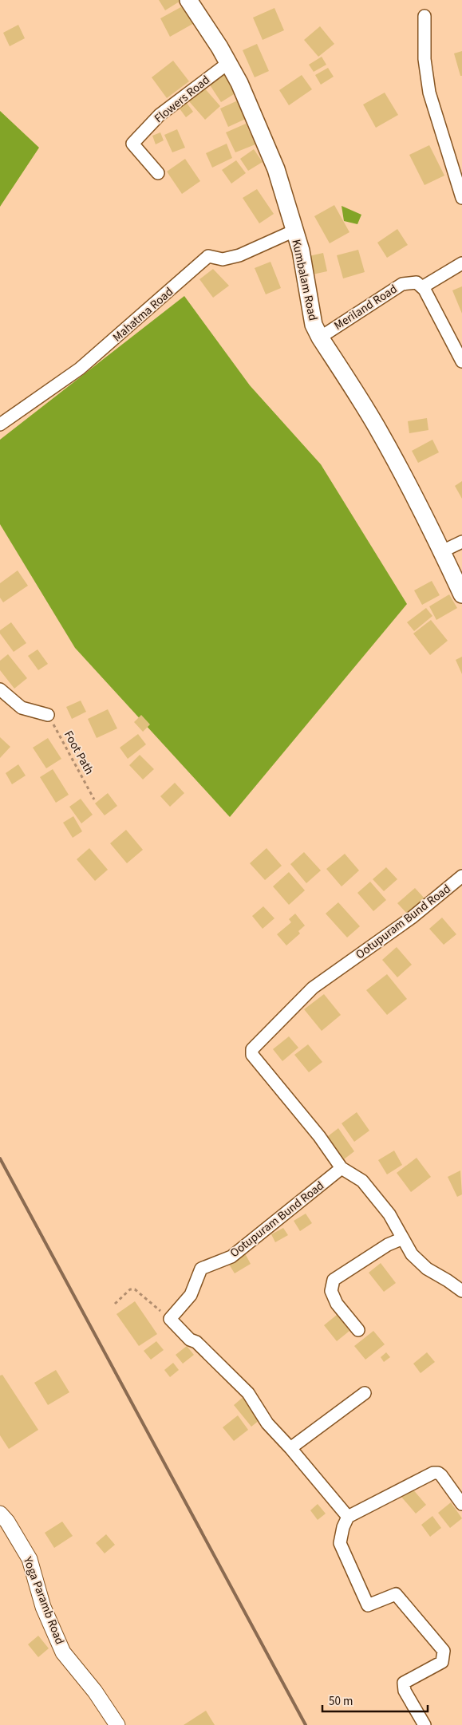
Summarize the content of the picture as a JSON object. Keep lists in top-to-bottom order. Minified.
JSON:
{"streets":{"main road":["Kumbalam Road"],"street":["Flowers Road","Meriland Road","Mahatma Road","Ootupuram Bund Road","Yoga Paramb Road"],"path":["Foot Path"]},"crossings":[["Flowers Road","Kumbalam Road"],["Kumbalam Road","Meriland Road"],["Kumbalam Road","Mahatma Road"]],"scale_bar":"50 m"}
